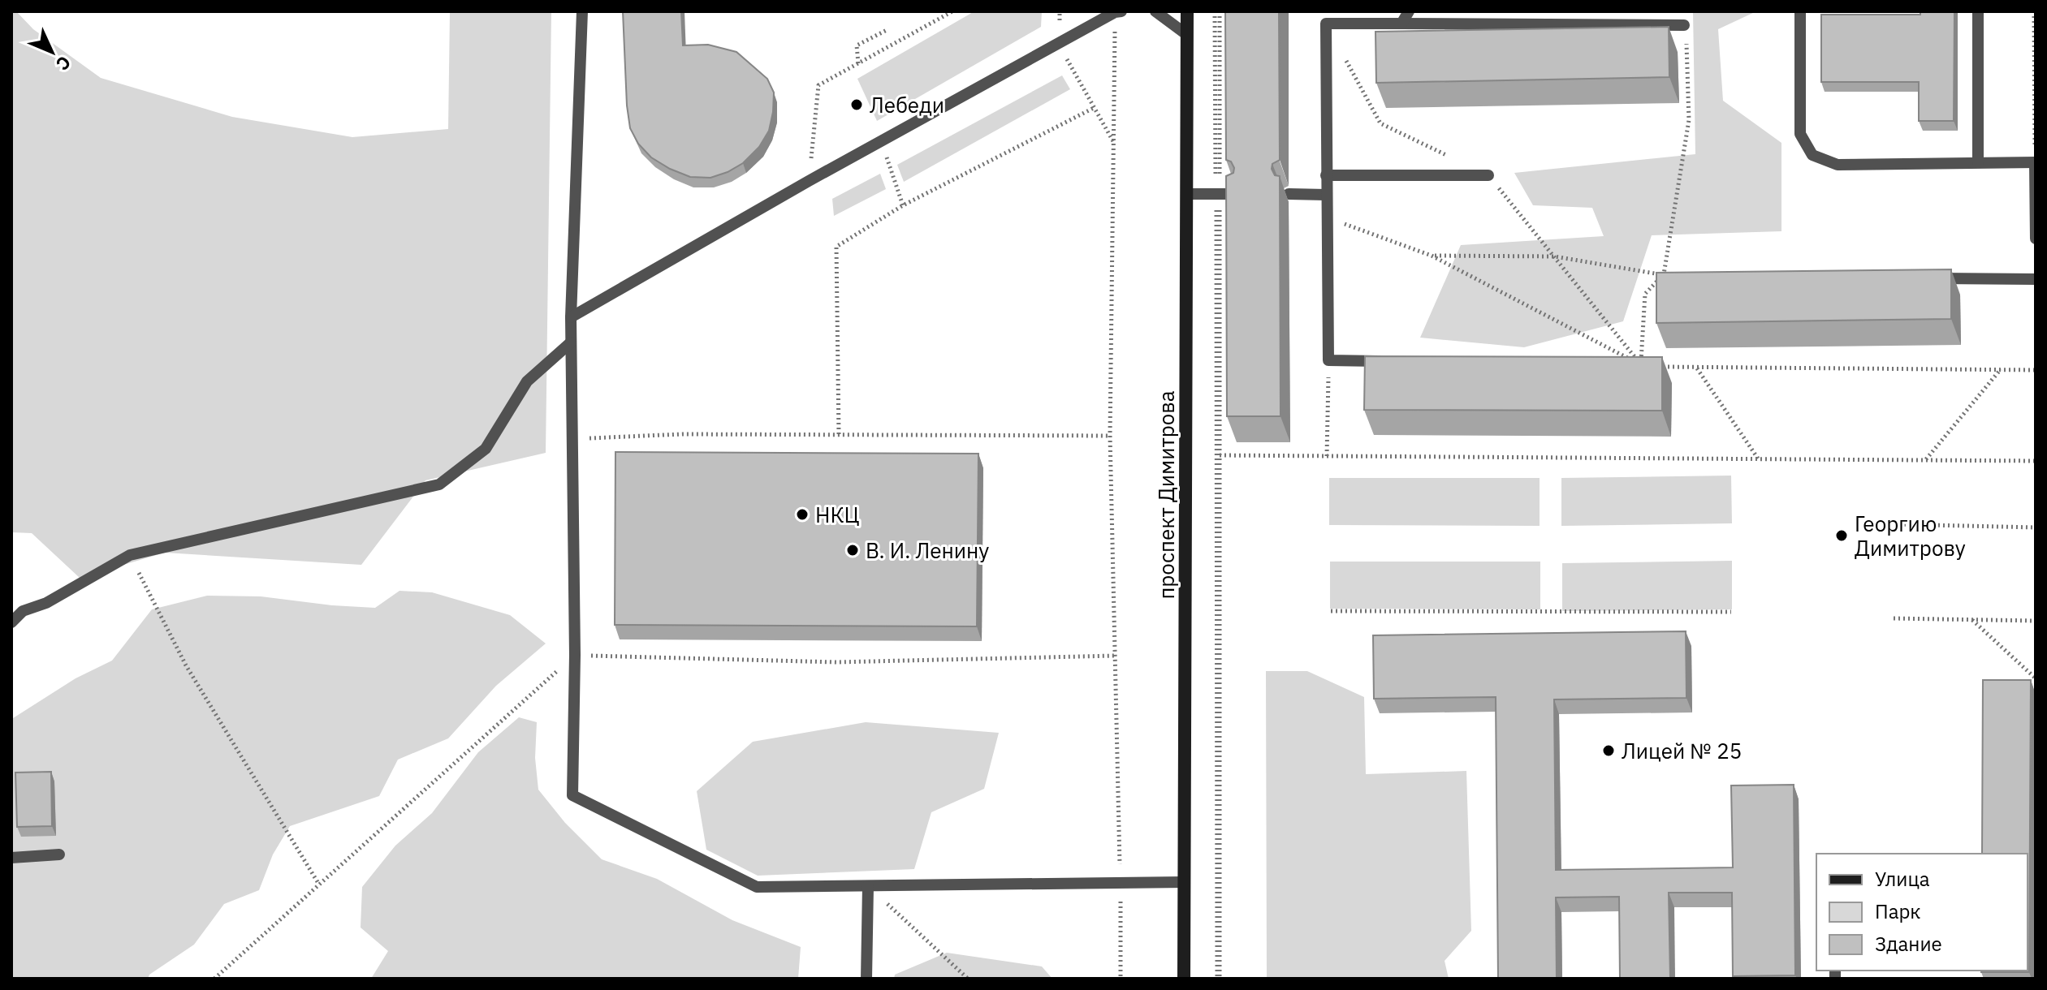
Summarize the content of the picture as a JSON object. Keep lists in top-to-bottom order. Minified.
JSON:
{"streets":{"main road":["проспект Димитрова"]},"places":["Лебеди","НКЦ","Георгию Димитрову","В. И. Ленину","Лицей № 25"],"legend":["Улица","Парк","Здание"],"north":"bottom right"}
